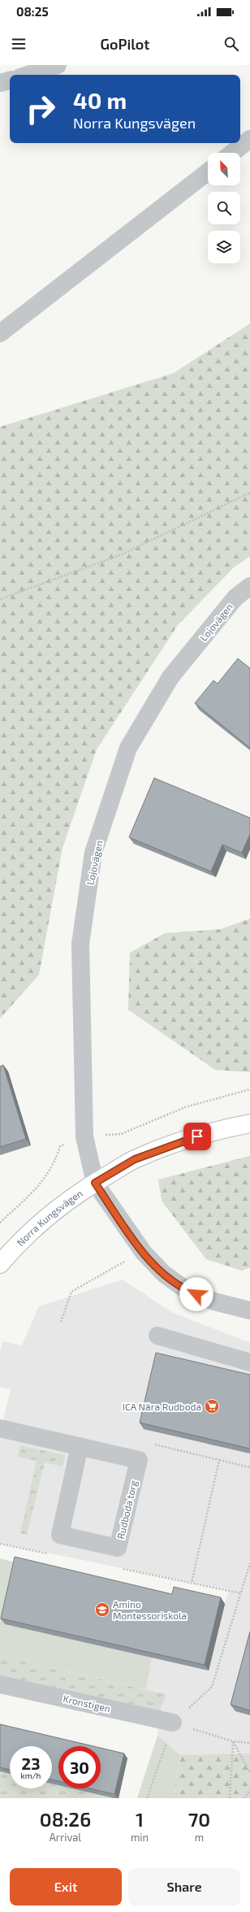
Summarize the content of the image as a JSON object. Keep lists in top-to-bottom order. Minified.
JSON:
{"streets":{"main road":["Norra Kungsvägen"],"street":["Lojovägen","Rudboda torg","Kronstigen"]},"crossings":[["Lojovägen","Norra Kungsvägen"]],"places":{"supermarket":["ICA Nära Rudboda"],"school or university":["Amino Montessoriskola"]},"north":"top left","page":{"status":"08:25","header":"GoPilot","turn":["40 m","Norra Kungsvägen"],"speed":"23 km/h","limit":"30","eta":["08:26","Arrival","1","min","70","m"],"buttons":["Exit","Share"]}}
